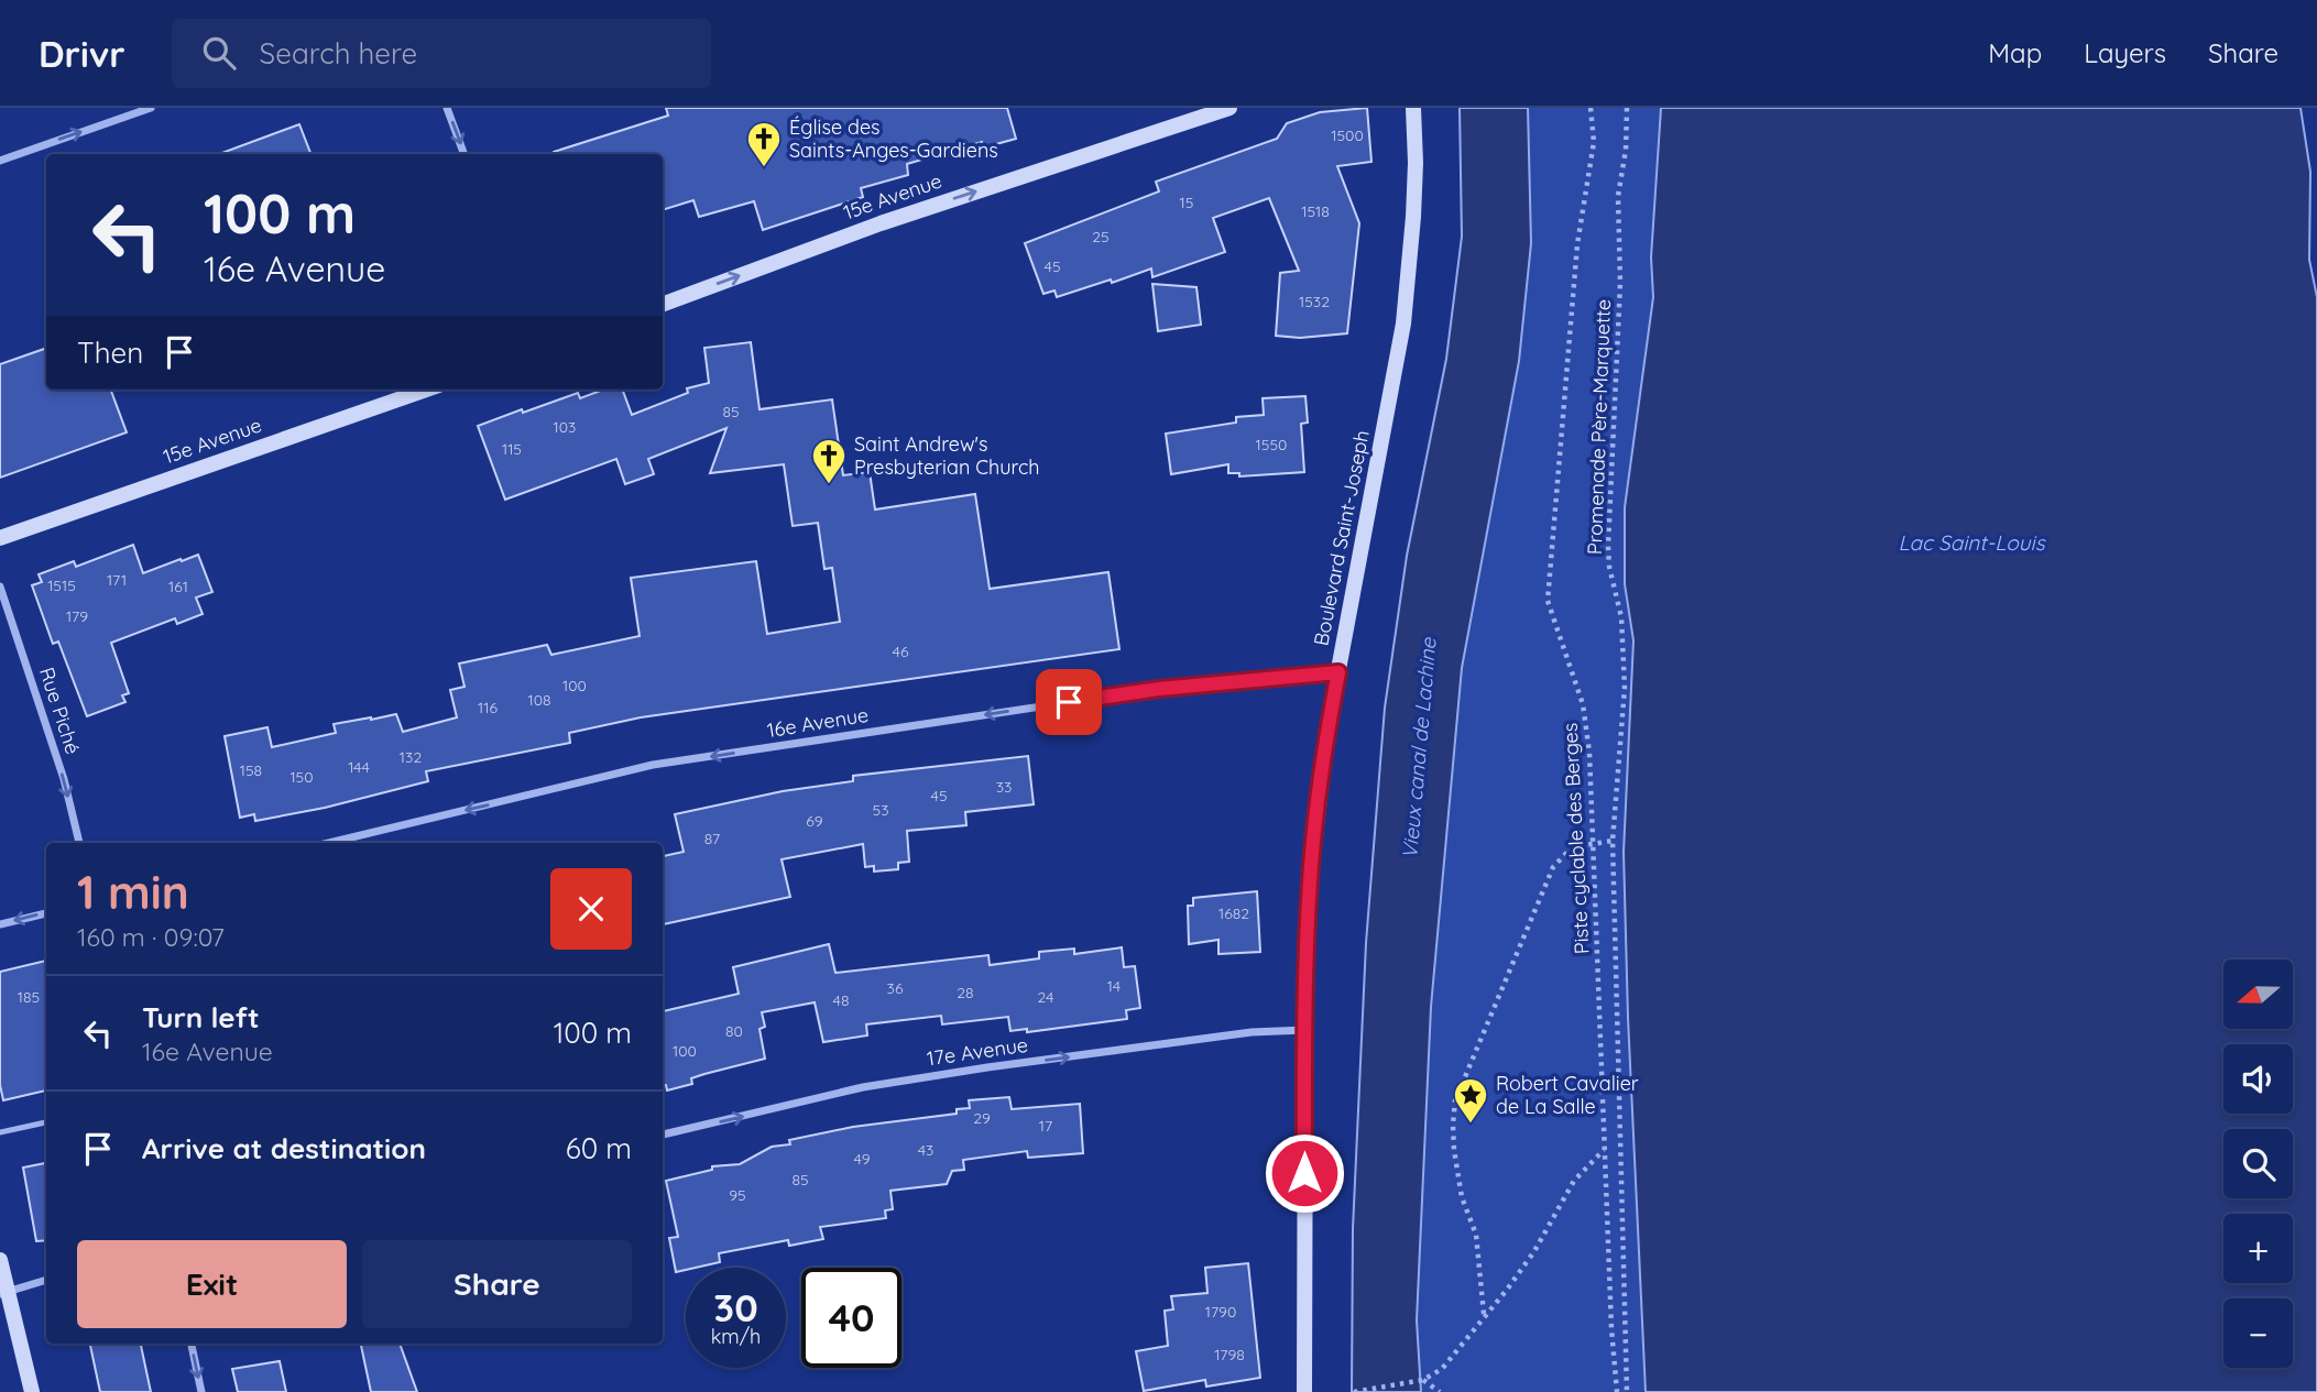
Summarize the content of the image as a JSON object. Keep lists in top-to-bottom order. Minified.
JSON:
{"streets":{"street":["15e Avenue","Boulevard Saint-Joseph","Rue Piché","16e Avenue","17e Avenue"],"path":["Promenade Père-Marquette","Piste cyclable des Berges"]},"crossings":[["Boulevard Saint-Joseph","16e Avenue"],["Boulevard Saint-Joseph","17e Avenue"]],"one_way":["15e Avenue","Rue Piché","16e Avenue","17e Avenue"],"water":["Lac Saint-Louis","Vieux canal de Lachine"],"places":{"church":["Église des Saints-Anges-Gardiens","Saint Andrew's Presbyterian Church"],"place":["Robert Cavalier de La Salle"]},"house_numbers":["1500","15","1518","25","45","1532","85","103","1550","115","171","1515","161","179","46","100","108","116","132","144","158","150","33","45","53","69","87","1682","14","36","28","185","24","48","80","100","29","17","43","49","85","95","1790","1798"],"north":"left","page":{"header":"Drivr","search":"Search here","nav":["Map","Layers","Share"],"turn":["100 m","16e Avenue"],"then":"Then","heading":["1 min","160 m · 09:07"],"map_buttons":["+","−"],"list":[{"name":"Turn left","note":"16e Avenue","value":"100 m"},{"name":"Arrive at destination","value":"60 m"}],"buttons":["Exit","Share"],"speed":"30 km/h","limit":"40"}}
